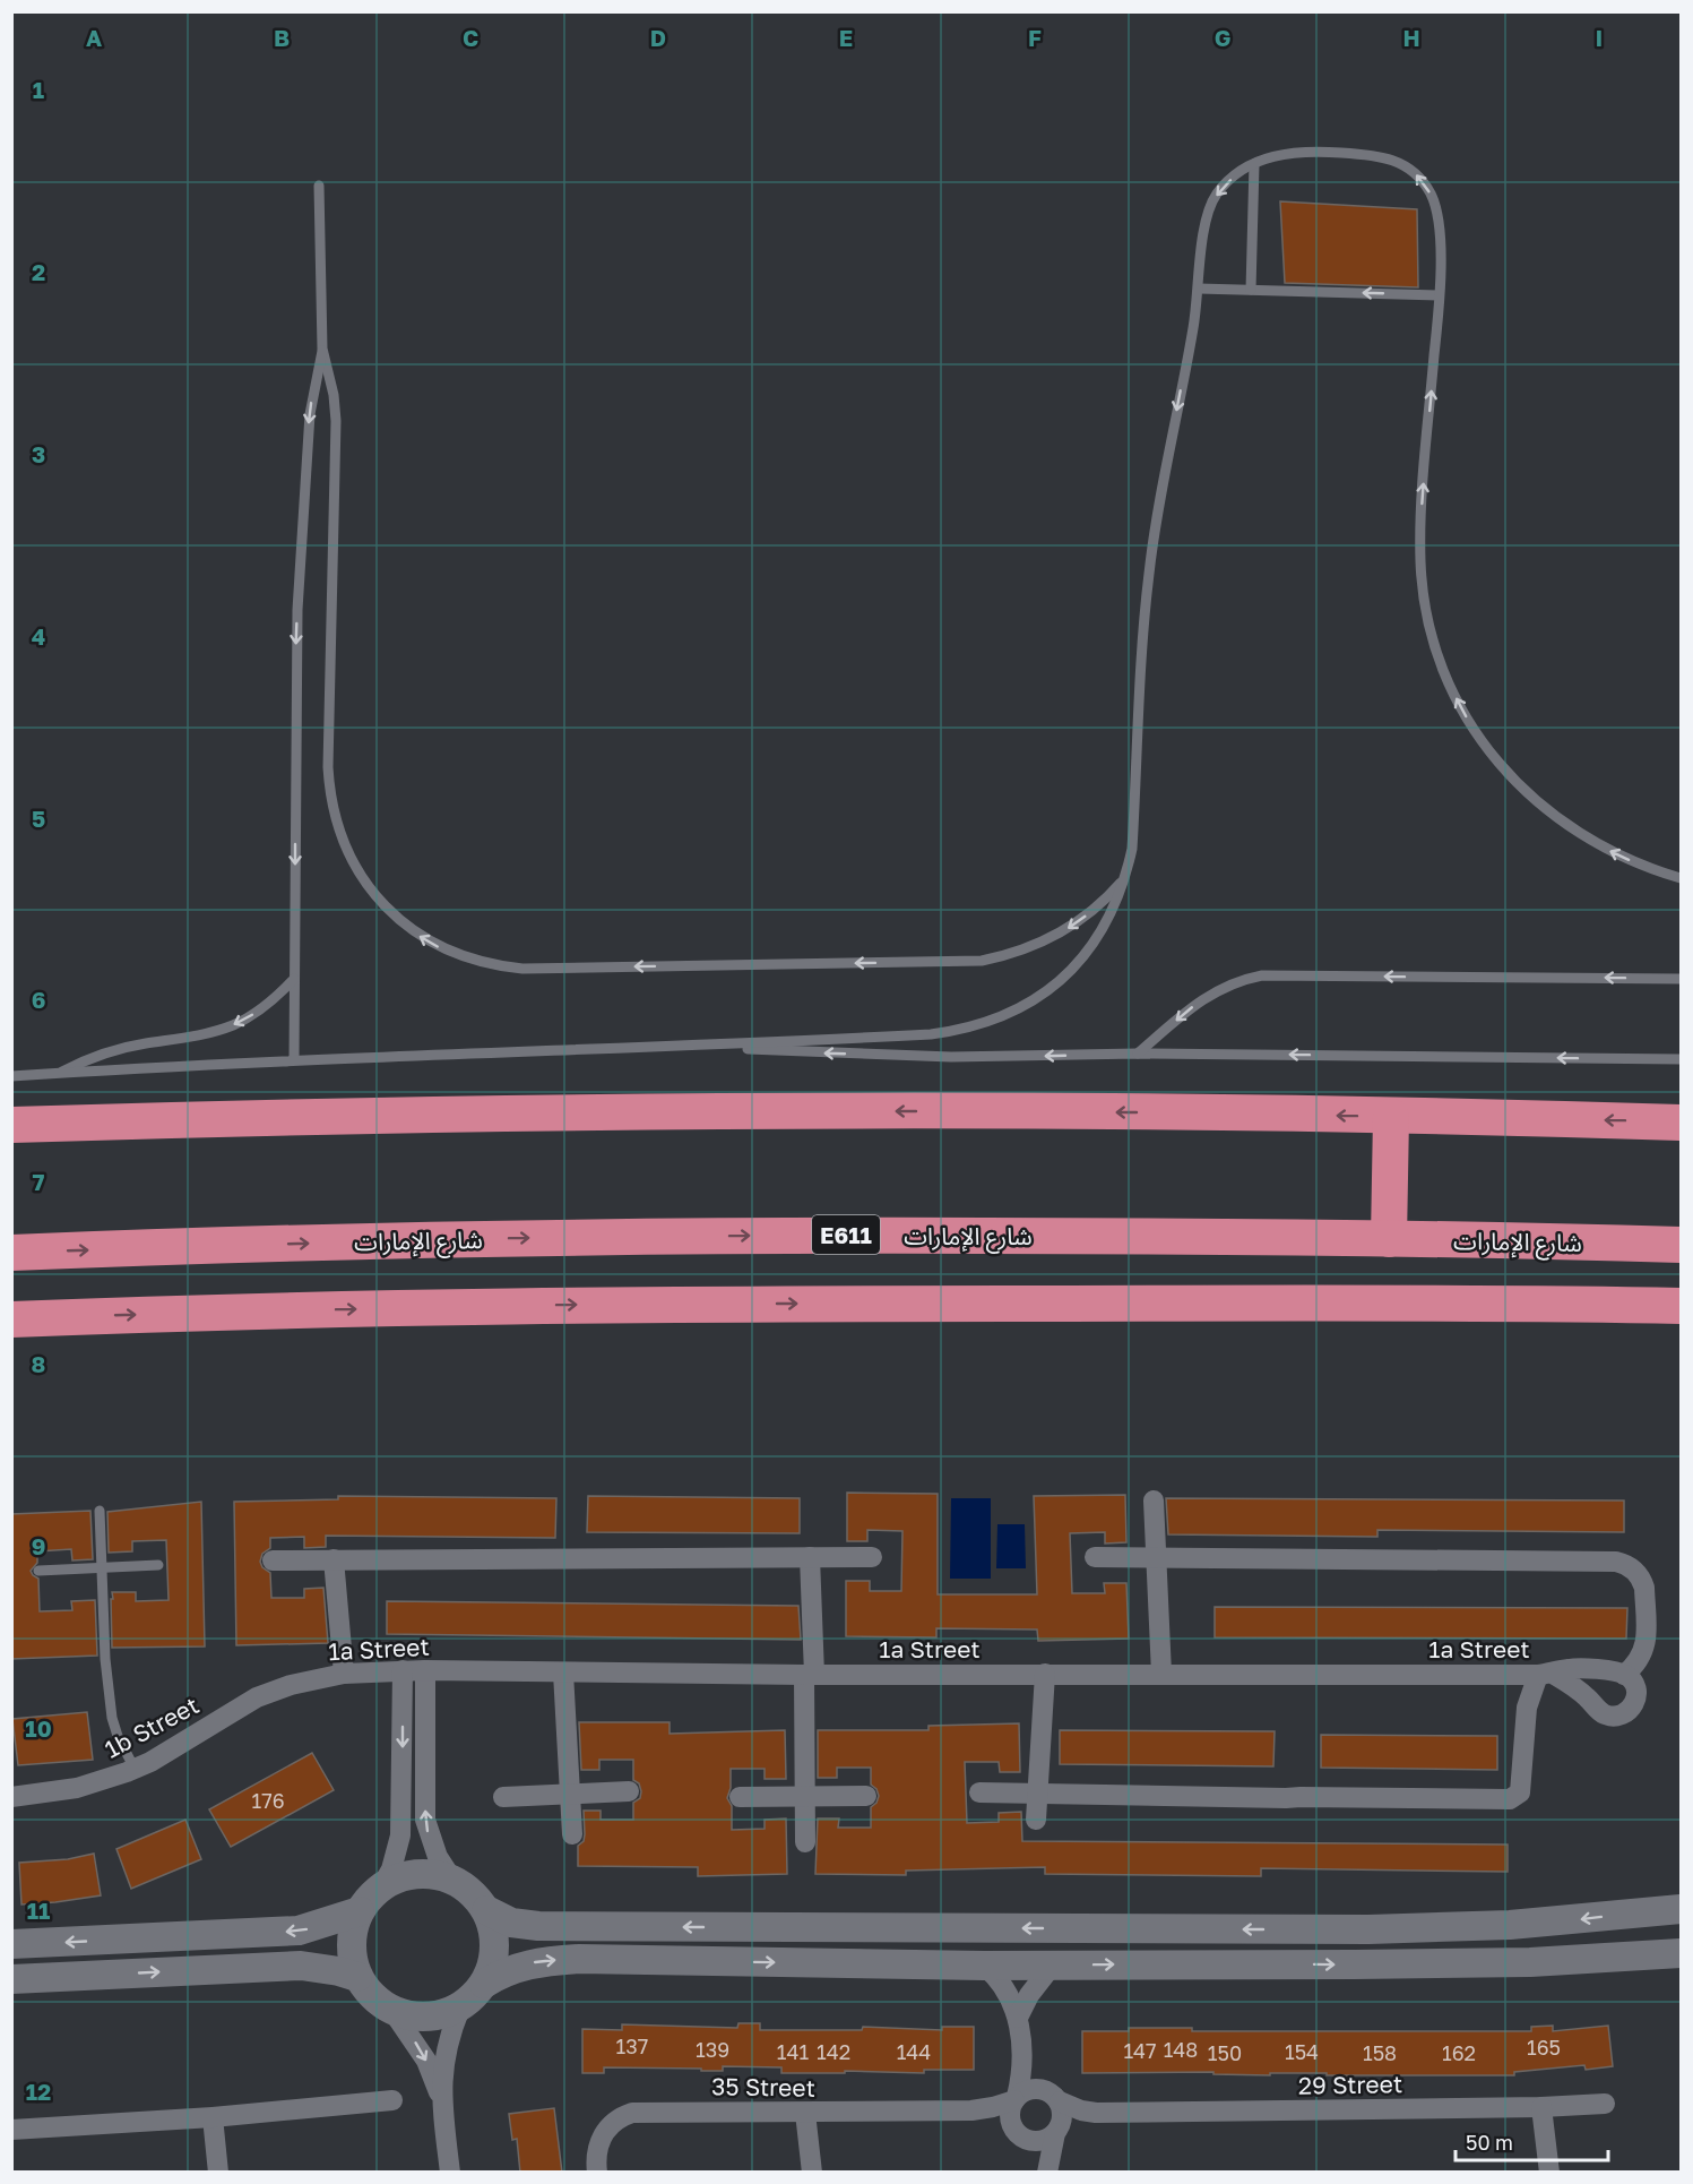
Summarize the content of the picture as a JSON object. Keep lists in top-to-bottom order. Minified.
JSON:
{"streets":{"highway":["E611","شارع الإمارات"],"street":["1a Street","1b Street","29 Street","35 Street"]},"crossings":[["1a Street","1b Street"]],"house_numbers":["176","137","165","139","148","147","141","142","144","154","150","158","162"],"scale_bar":"50 m","grid":{"columns":["A","B","C","D","E","F","G","H","I"],"rows":["1","2","3","4","5","6","7","8","9","10","11","12"]}}
